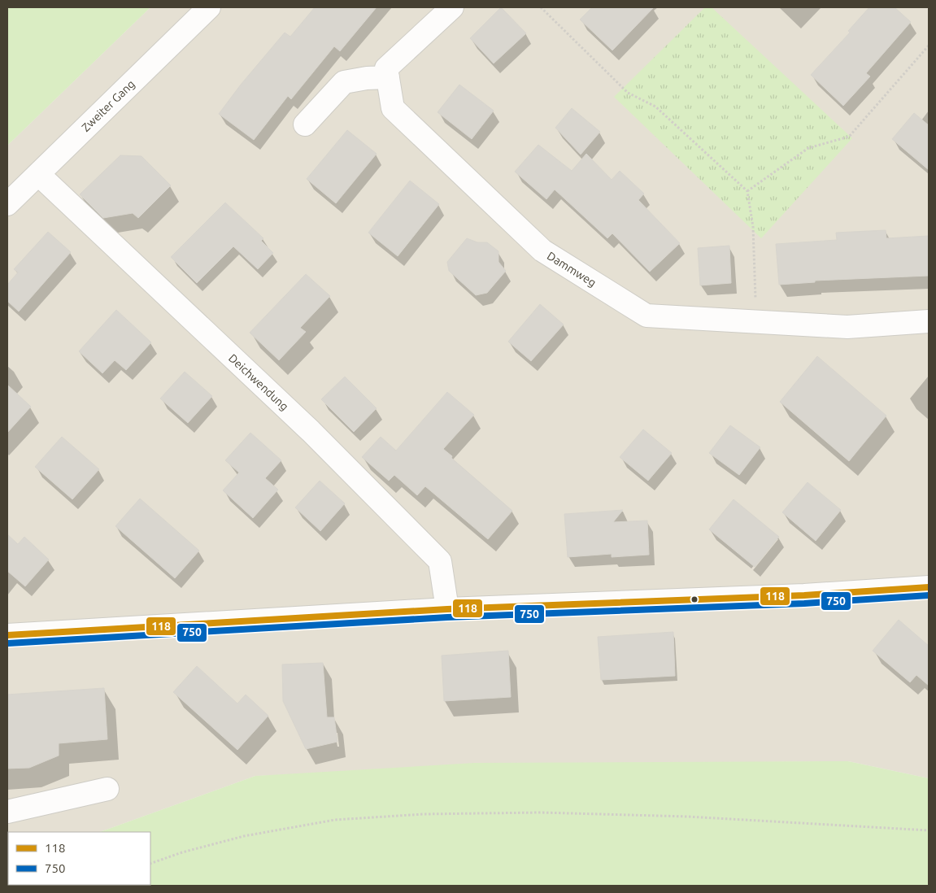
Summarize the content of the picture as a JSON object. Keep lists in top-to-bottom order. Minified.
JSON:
{"streets":{"street":["Zweiter Gang","Dammweg","Deichwendung"]},"crossings":[["Zweiter Gang","Deichwendung"]],"lines":["transit line 118","transit line 750"],"legend":["118","750"]}
